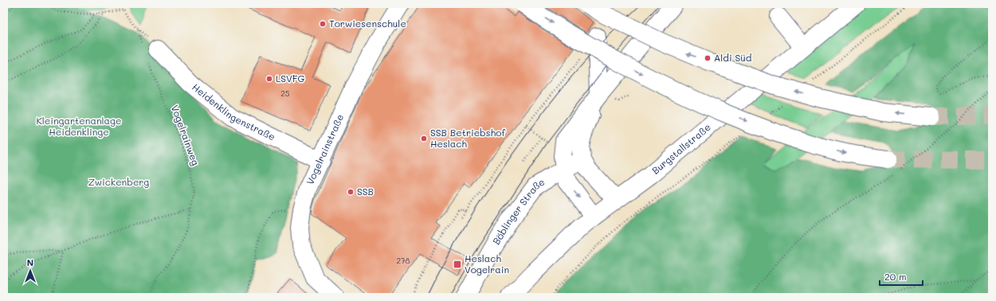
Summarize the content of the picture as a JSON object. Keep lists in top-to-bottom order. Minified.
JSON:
{"streets":{"main road":["Heidenklingenstraße","Burgstallstraße","Vogelrainstraße","Böblinger Straße"],"path":["Vogelrainweg"]},"crossings":[["Heidenklingenstraße","Vogelrainweg"],["Heidenklingenstraße","Vogelrainstraße"]],"parks":["Kleingartenanlage Heidenklinge","Zwickenberg"],"places":{"other":["Torwiesenschule","Aldi Süd","LSVFG","SSB Betriebshof Heslach","SSB"],"transit":["Heslach Vogelrain"]},"house_numbers":["25","278"],"scale_bar":"20 m","north":"top"}
